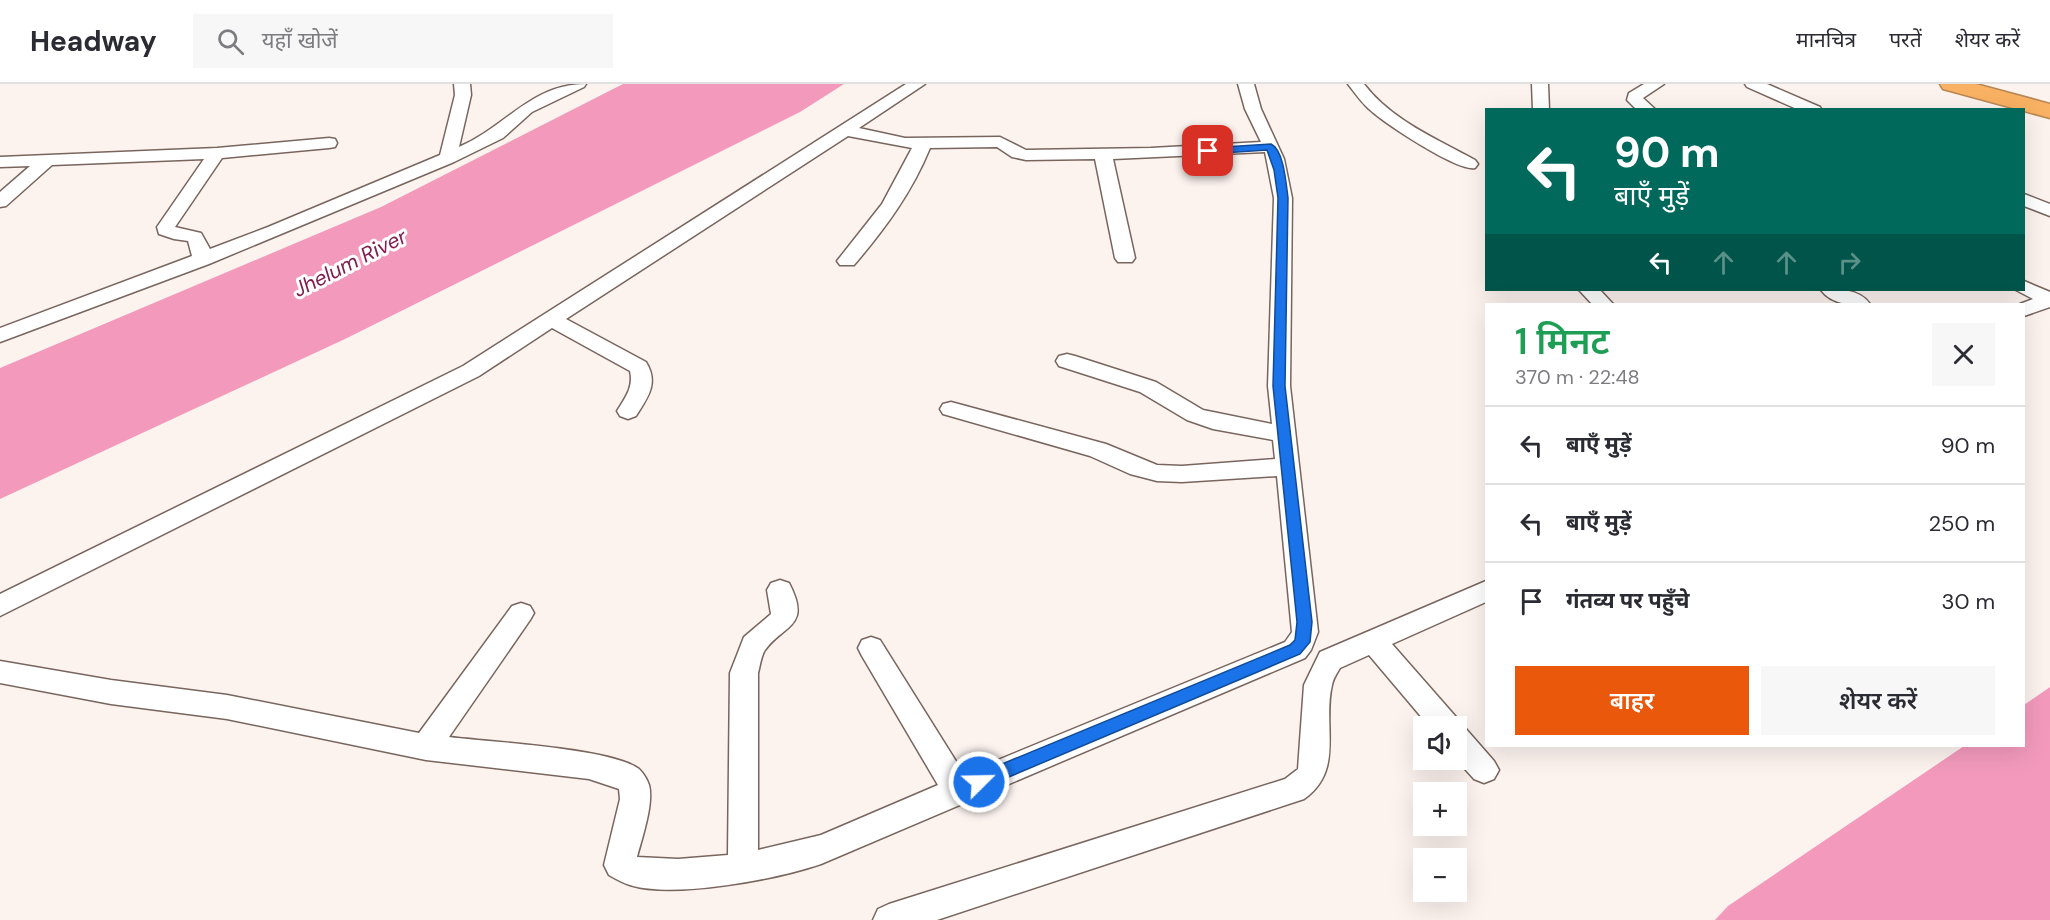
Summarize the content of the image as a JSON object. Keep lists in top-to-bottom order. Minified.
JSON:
{"water":["Jhelum River"],"page":{"header":"Headway","search":"यहाँ खोजें","nav":["मानचित्र","परतें","शेयर करें"],"turn":["90 m","बाएँ मुड़ें"],"heading":["1 मिनट","370 m · 22:48"],"list":[{"name":"बाएँ मुड़ें","value":"90 m"},{"name":"बाएँ मुड़ें","value":"250 m"},{"name":"गंतव्य पर पहुँचे","value":"30 m"}],"buttons":["बाहर","शेयर करें"],"map_buttons":["+","−"]}}
